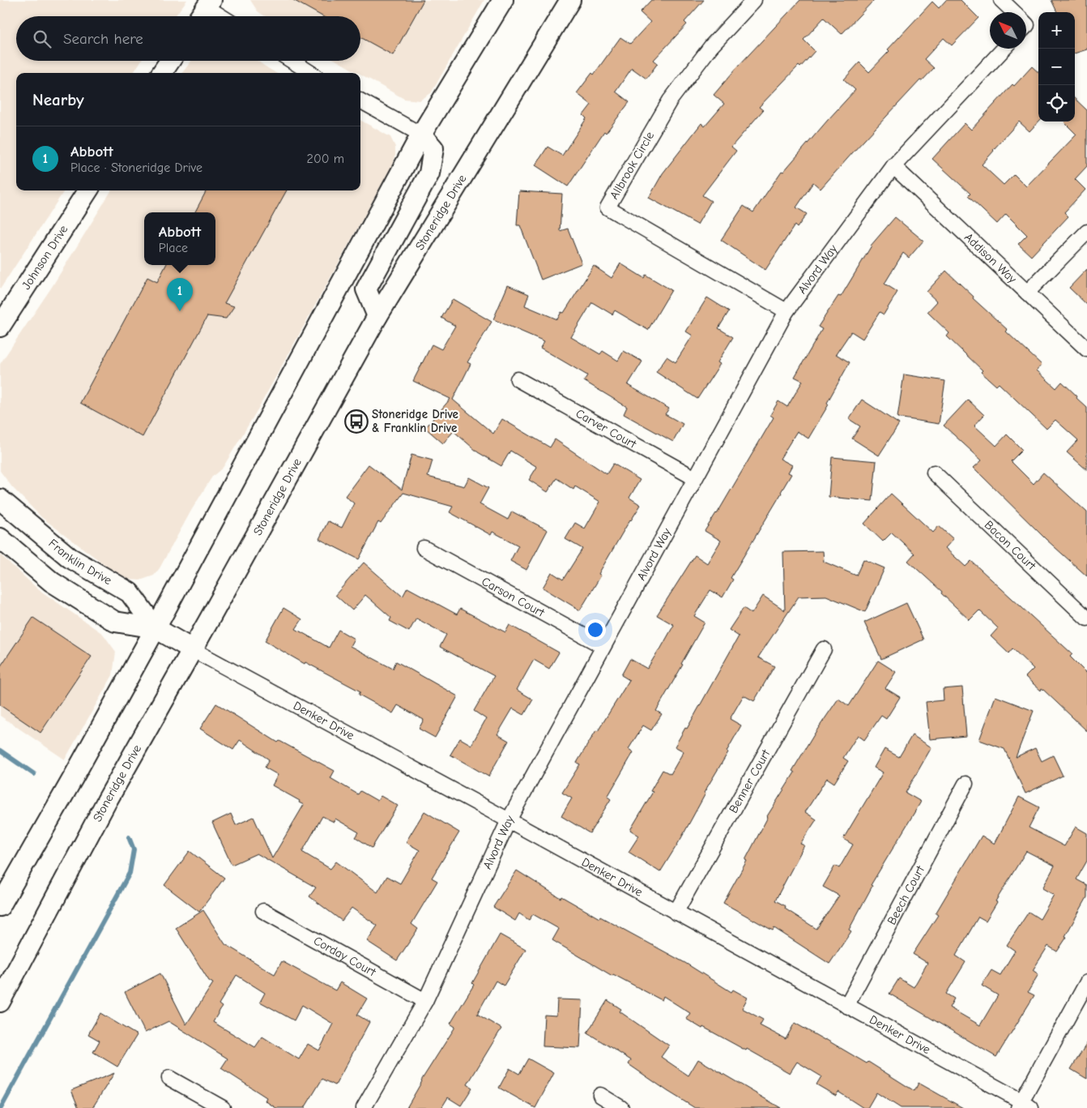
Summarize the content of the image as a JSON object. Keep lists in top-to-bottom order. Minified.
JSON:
{"streets":{"main road":["Stoneridge Drive","Johnson Drive","Franklin Drive"],"street":["Allbrook Circle","Addison Way","Alvord Way","Carver Court","Bacon Court","Carson Court","Denker Drive","Benner Court","Beech Court","Corday Court"]},"crossings":[["Allbrook Circle","Alvord Way"],["Stoneridge Drive","Franklin Drive"],["Stoneridge Drive","Denker Drive"],["Addison Way","Alvord Way"],["Alvord Way","Carver Court"],["Alvord Way","Carson Court"],["Alvord Way","Denker Drive"],["Alvord Way","Corday Court"],["Franklin Drive","Denker Drive"],["Denker Drive","Benner Court"],["Denker Drive","Beech Court"]],"places":{"bus stop":["Stoneridge Drive & Franklin Drive"]},"north":"top left","page":{"map_buttons":["+","−"],"search":"Search here","heading":"Nearby","list":[{"mark":"1","name":"Abbott","note":"Place · Stoneridge Drive","value":"200 m"}],"popup":["Abbott","Place"],"pins":"1"}}
